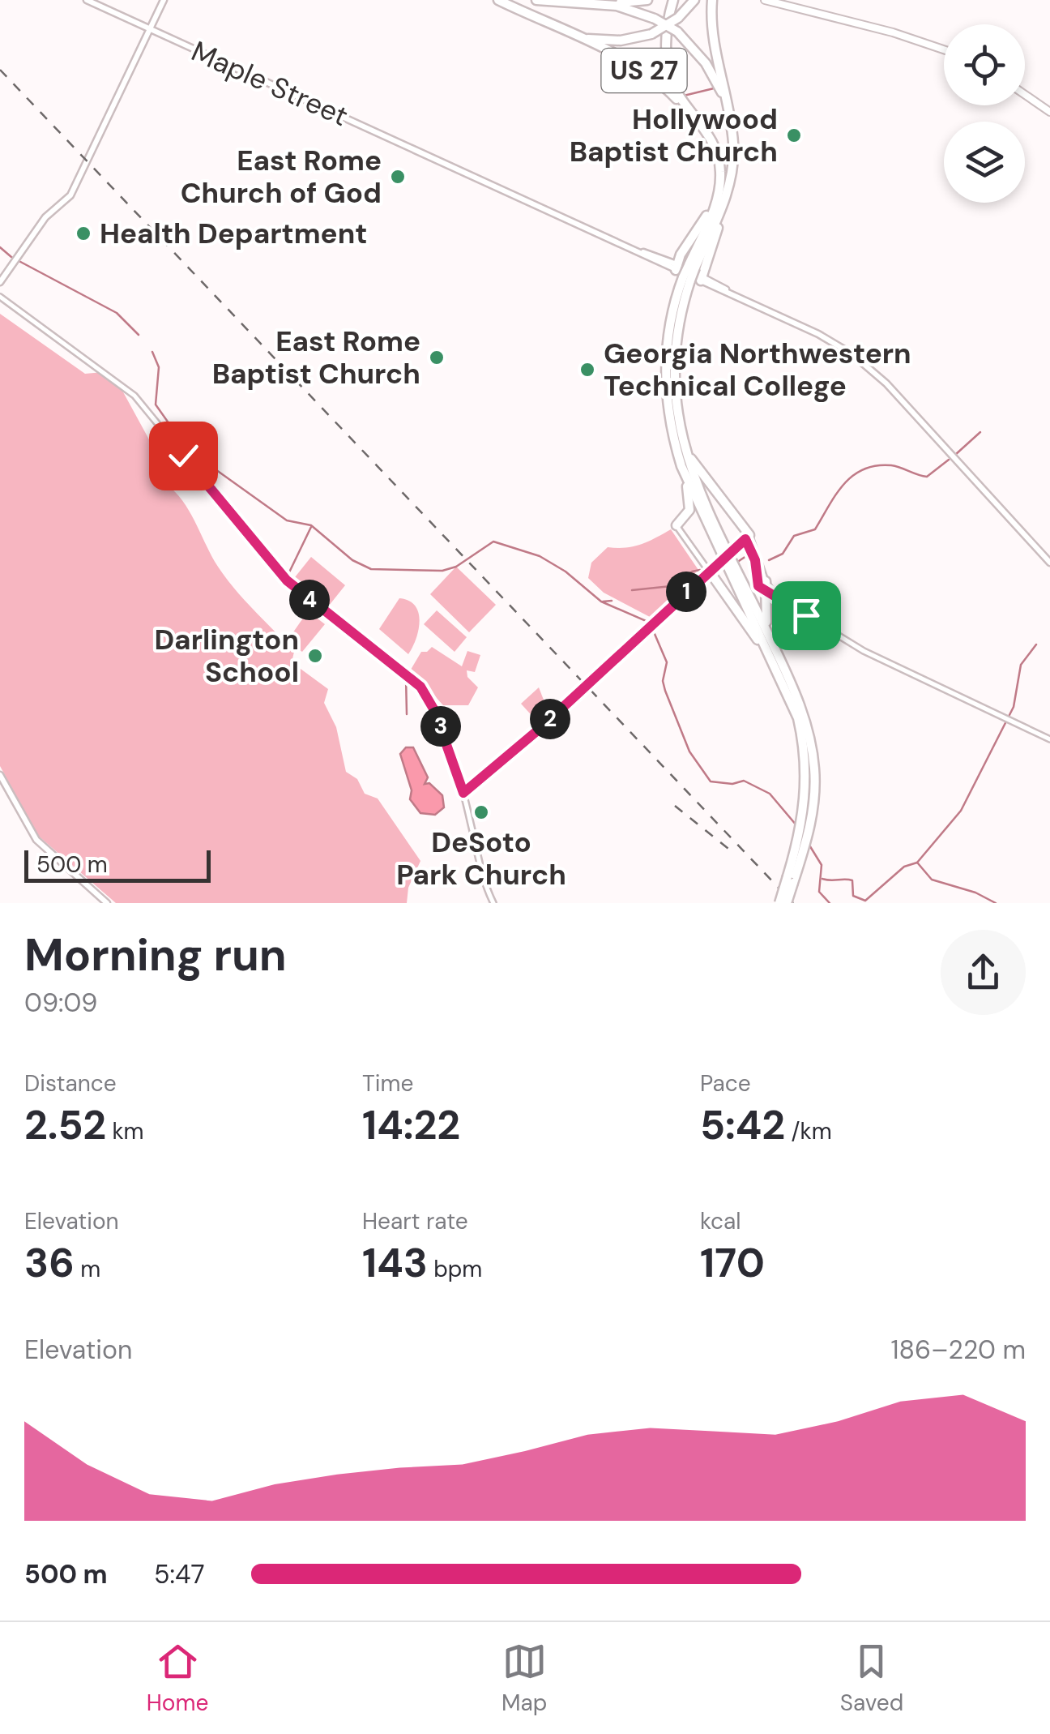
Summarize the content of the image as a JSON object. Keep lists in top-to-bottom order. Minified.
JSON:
{"streets":{"highway":["US 27"],"main road":["Maple Street"]},"crossings":[["US 27","Maple Street"]],"places":["Hollywood Baptist Church","East Rome Church of God","Health Department","East Rome Baptist Church","Georgia Northwestern Technical College","Darlington School","DeSoto Park Church"],"scale_bar":"500 m","page":{"pins":["1","4","2","3"],"scale":"500 m","heading":["Morning run","09:09"],"stats":[["Distance","2.52 km"],["Time","14:22"],["Pace","5:42 /km"],["Elevation","36 m"],["Heart rate","143 bpm"],["kcal","170"]],"chart":["Elevation","186–220 m"],"list":[{"name":"500 m","note":"5:47"}],"tabs":["Home","Map","Saved"]}}
